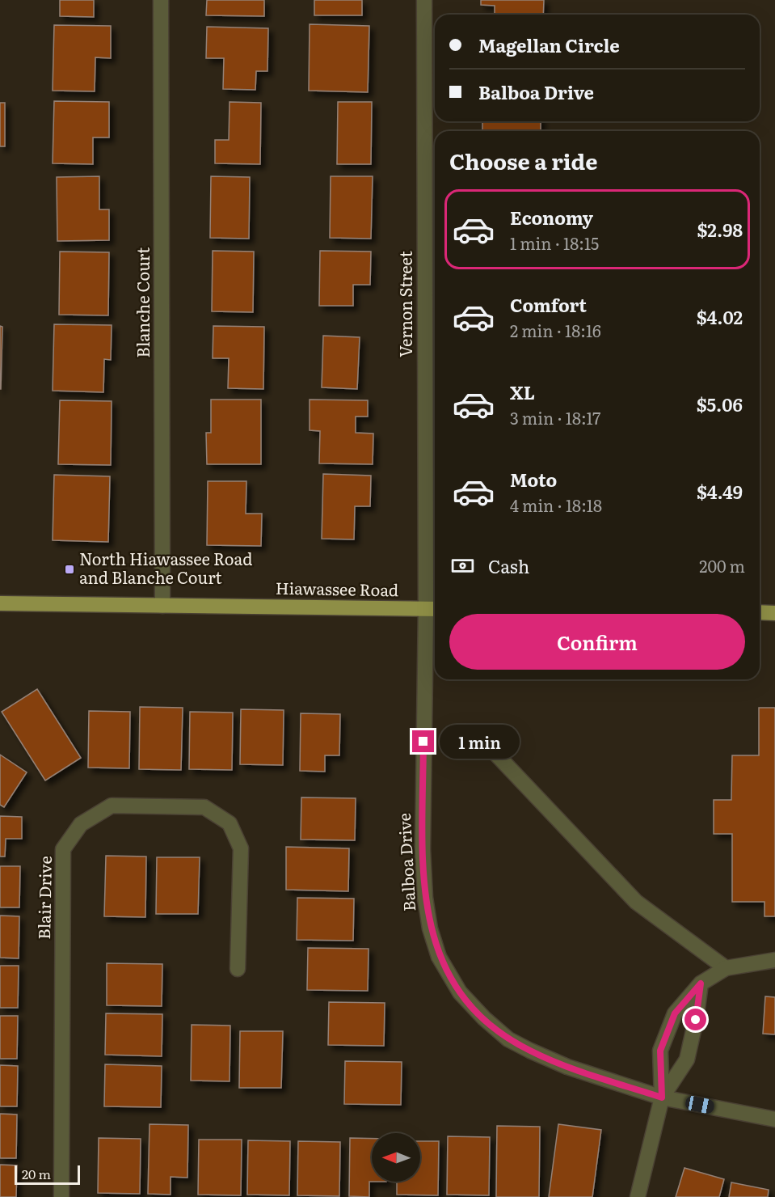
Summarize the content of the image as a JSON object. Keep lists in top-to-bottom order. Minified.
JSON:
{"streets":{"main road":["Hiawassee Road"],"street":["Blanche Court","Vernon Street","Balboa Drive","Blair Drive"]},"crossings":[["Blanche Court","Hiawassee Road"],["Vernon Street","Hiawassee Road"],["Vernon Street","Balboa Drive"],["Hiawassee Road","Balboa Drive"]],"places":{"transit":["North Hiawassee Road and Blanche Court"]},"scale_bar":"20 m","north":"left","page":{"banner":["Magellan Circle","Balboa Drive"],"heading":"Choose a ride","list":[{"name":"Economy","note":"1 min · 18:15","value":"$2.98"},{"name":"Comfort","note":"2 min · 18:16","value":"$4.02"},{"name":"XL","note":"3 min · 18:17","value":"$5.06"},{"name":"Moto","note":"4 min · 18:18","value":"$4.49"}],"pay":["Cash","200 m"],"buttons":"Confirm","bubble":"1 min","scale":"20 m"}}
